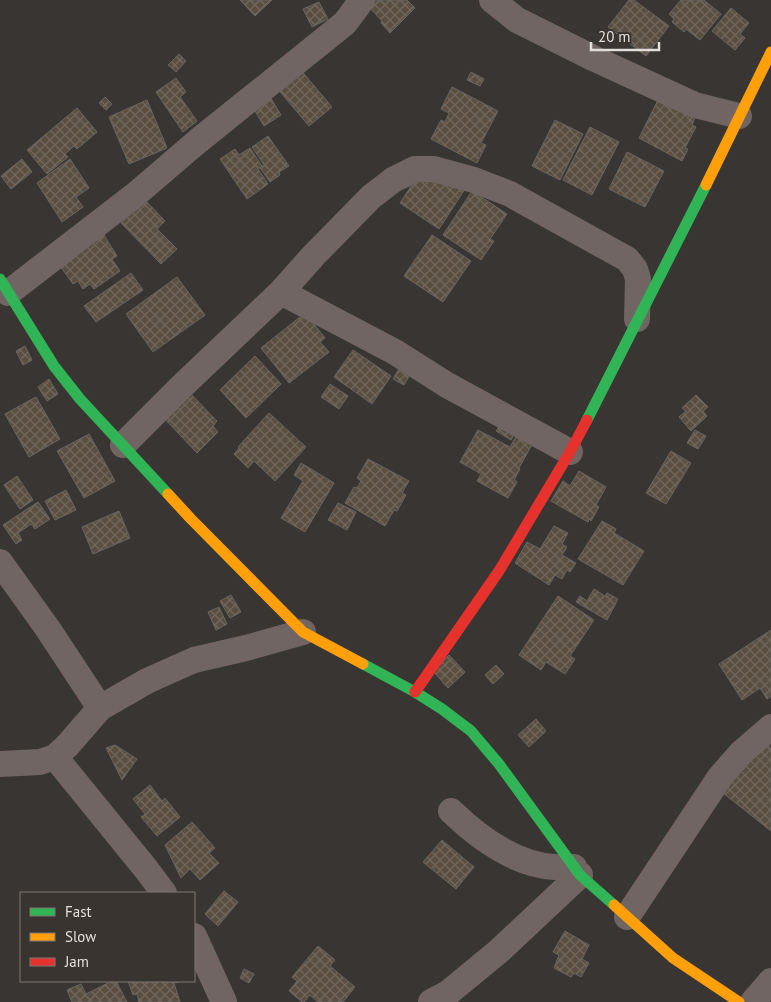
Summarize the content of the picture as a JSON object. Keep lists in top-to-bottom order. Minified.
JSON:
{"legend":["Fast","Slow","Jam"],"scale_bar":"20 m"}
